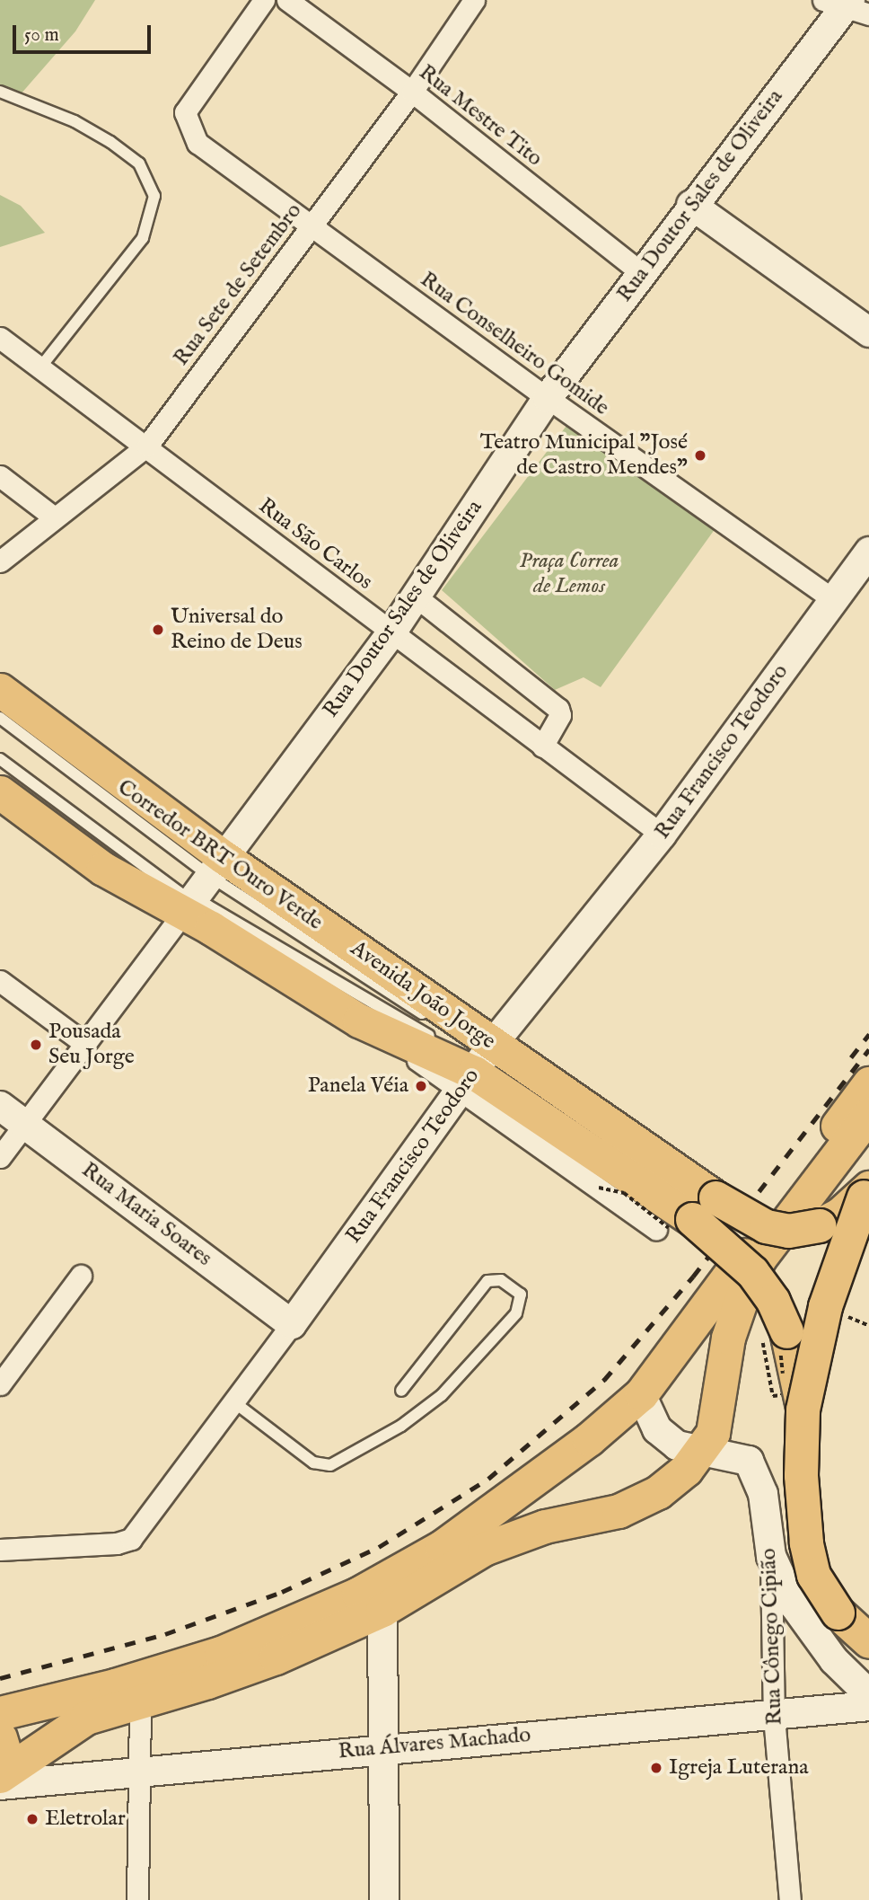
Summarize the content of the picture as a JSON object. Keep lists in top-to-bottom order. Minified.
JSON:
{"streets":{"main road":["Avenida João Jorge"],"street":["Rua Mestre Tito","Rua Doutor Sales de Oliveira","Rua Sete de Setembro","Rua Conselheiro Gomide","Rua São Carlos","Rua Francisco Teodoro","Rua Maria Soares","Rua Cônego Cipião","Rua Álvares Machado"],"lane":["Corredor BRT Ouro Verde"]},"crossings":[["Rua Mestre Tito","Rua Doutor Sales de Oliveira"],["Rua Mestre Tito","Rua Sete de Setembro"],["Rua Doutor Sales de Oliveira","Rua Conselheiro Gomide"],["Rua Doutor Sales de Oliveira","Rua São Carlos"],["Rua Doutor Sales de Oliveira","Corredor BRT Ouro Verde"],["Rua Doutor Sales de Oliveira","Avenida João Jorge"],["Rua Doutor Sales de Oliveira","Rua Maria Soares"],["Rua Sete de Setembro","Rua Conselheiro Gomide"],["Rua Sete de Setembro","Rua São Carlos"],["Rua Conselheiro Gomide","Rua Francisco Teodoro"],["Rua São Carlos","Rua Francisco Teodoro"],["Rua Francisco Teodoro","Corredor BRT Ouro Verde"],["Rua Francisco Teodoro","Avenida João Jorge"],["Rua Francisco Teodoro","Rua Maria Soares"],["Corredor BRT Ouro Verde","Avenida João Jorge"],["Rua Cônego Cipião","Rua Álvares Machado"]],"parks":["Praça Correa de Lemos"],"places":["Teatro Municipal \"José de Castro Mendes\"","Universal do Reino de Deus","Pousada Seu Jorge","Panela Véia","Igreja Luterana","Eletrolar"],"scale_bar":"50 m"}
